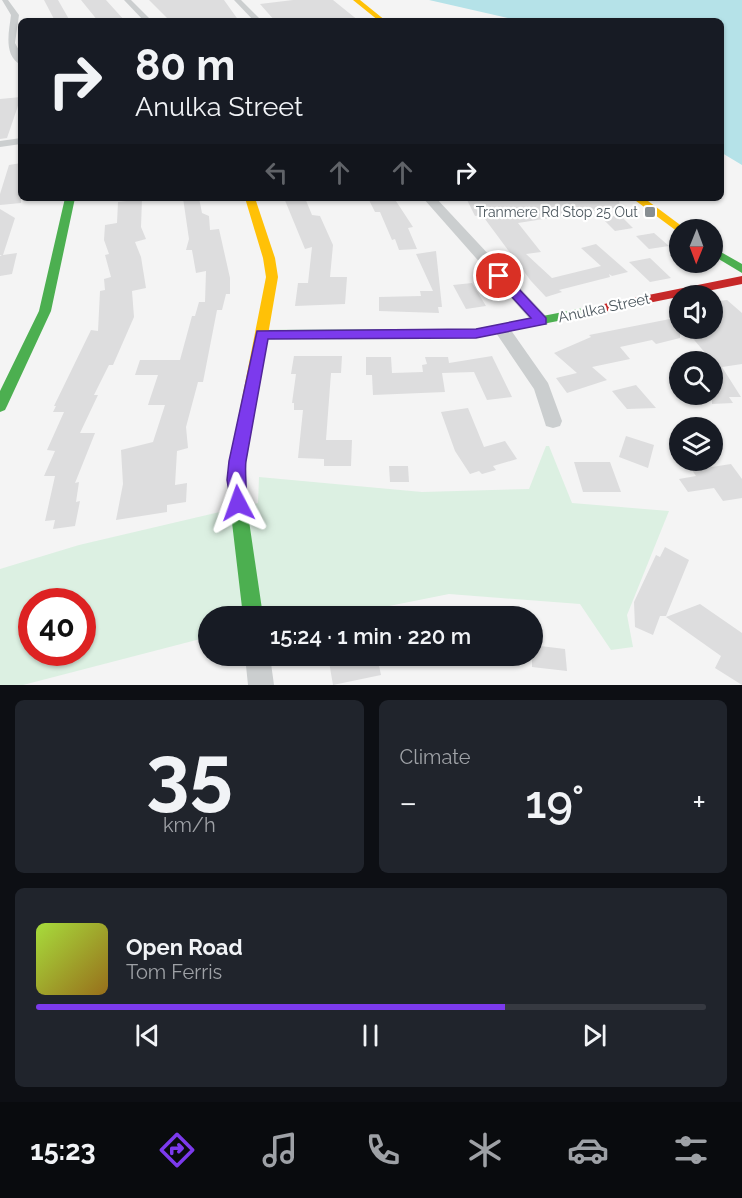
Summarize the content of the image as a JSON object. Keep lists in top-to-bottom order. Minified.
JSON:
{"streets":{"street":["Anulka Street"]},"places":{"transit":["Tranmere Rd Stop 25 Out"]},"north":"bottom","page":{"turn":["80 m","Anulka Street"],"limit":"40","trip":"15:24 · 1 min · 220 m","tile":[["35","km/h"],"Climate"],"heat":["−","19°","+"],"song":["Open Road","Tom Ferris"],"tabs":"15:23"}}
